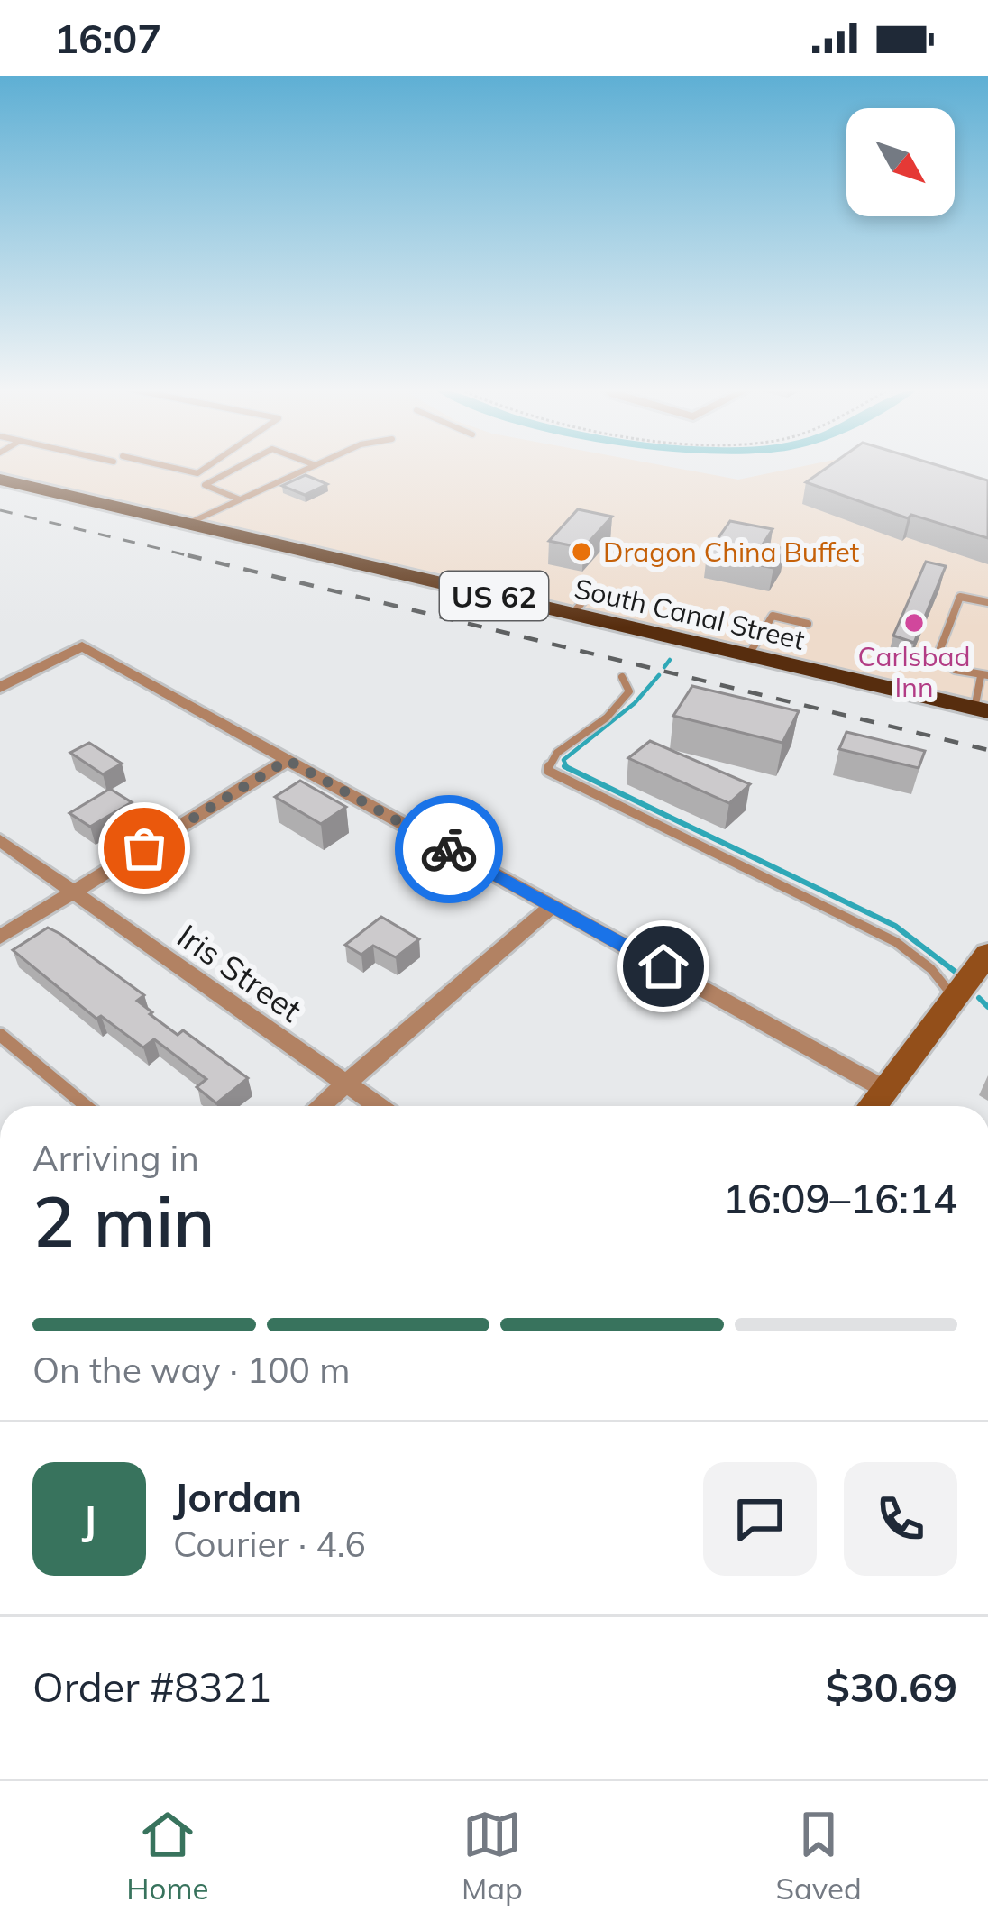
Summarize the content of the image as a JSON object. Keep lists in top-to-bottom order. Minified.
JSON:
{"streets":{"highway":["US 62","South Canal Street"],"street":["Iris Street"]},"places":["Dragon China Buffet","Carlsbad Inn"],"north":"bottom right","page":{"status":"16:07","heading":["2 min","Arriving in","16:09–16:14"],"panel":["Jordan","Courier · 4.6","Order #8321","$30.69"],"bar":"On the way · 100 m","round":"J","tabs":["Home","Map","Saved"]}}
